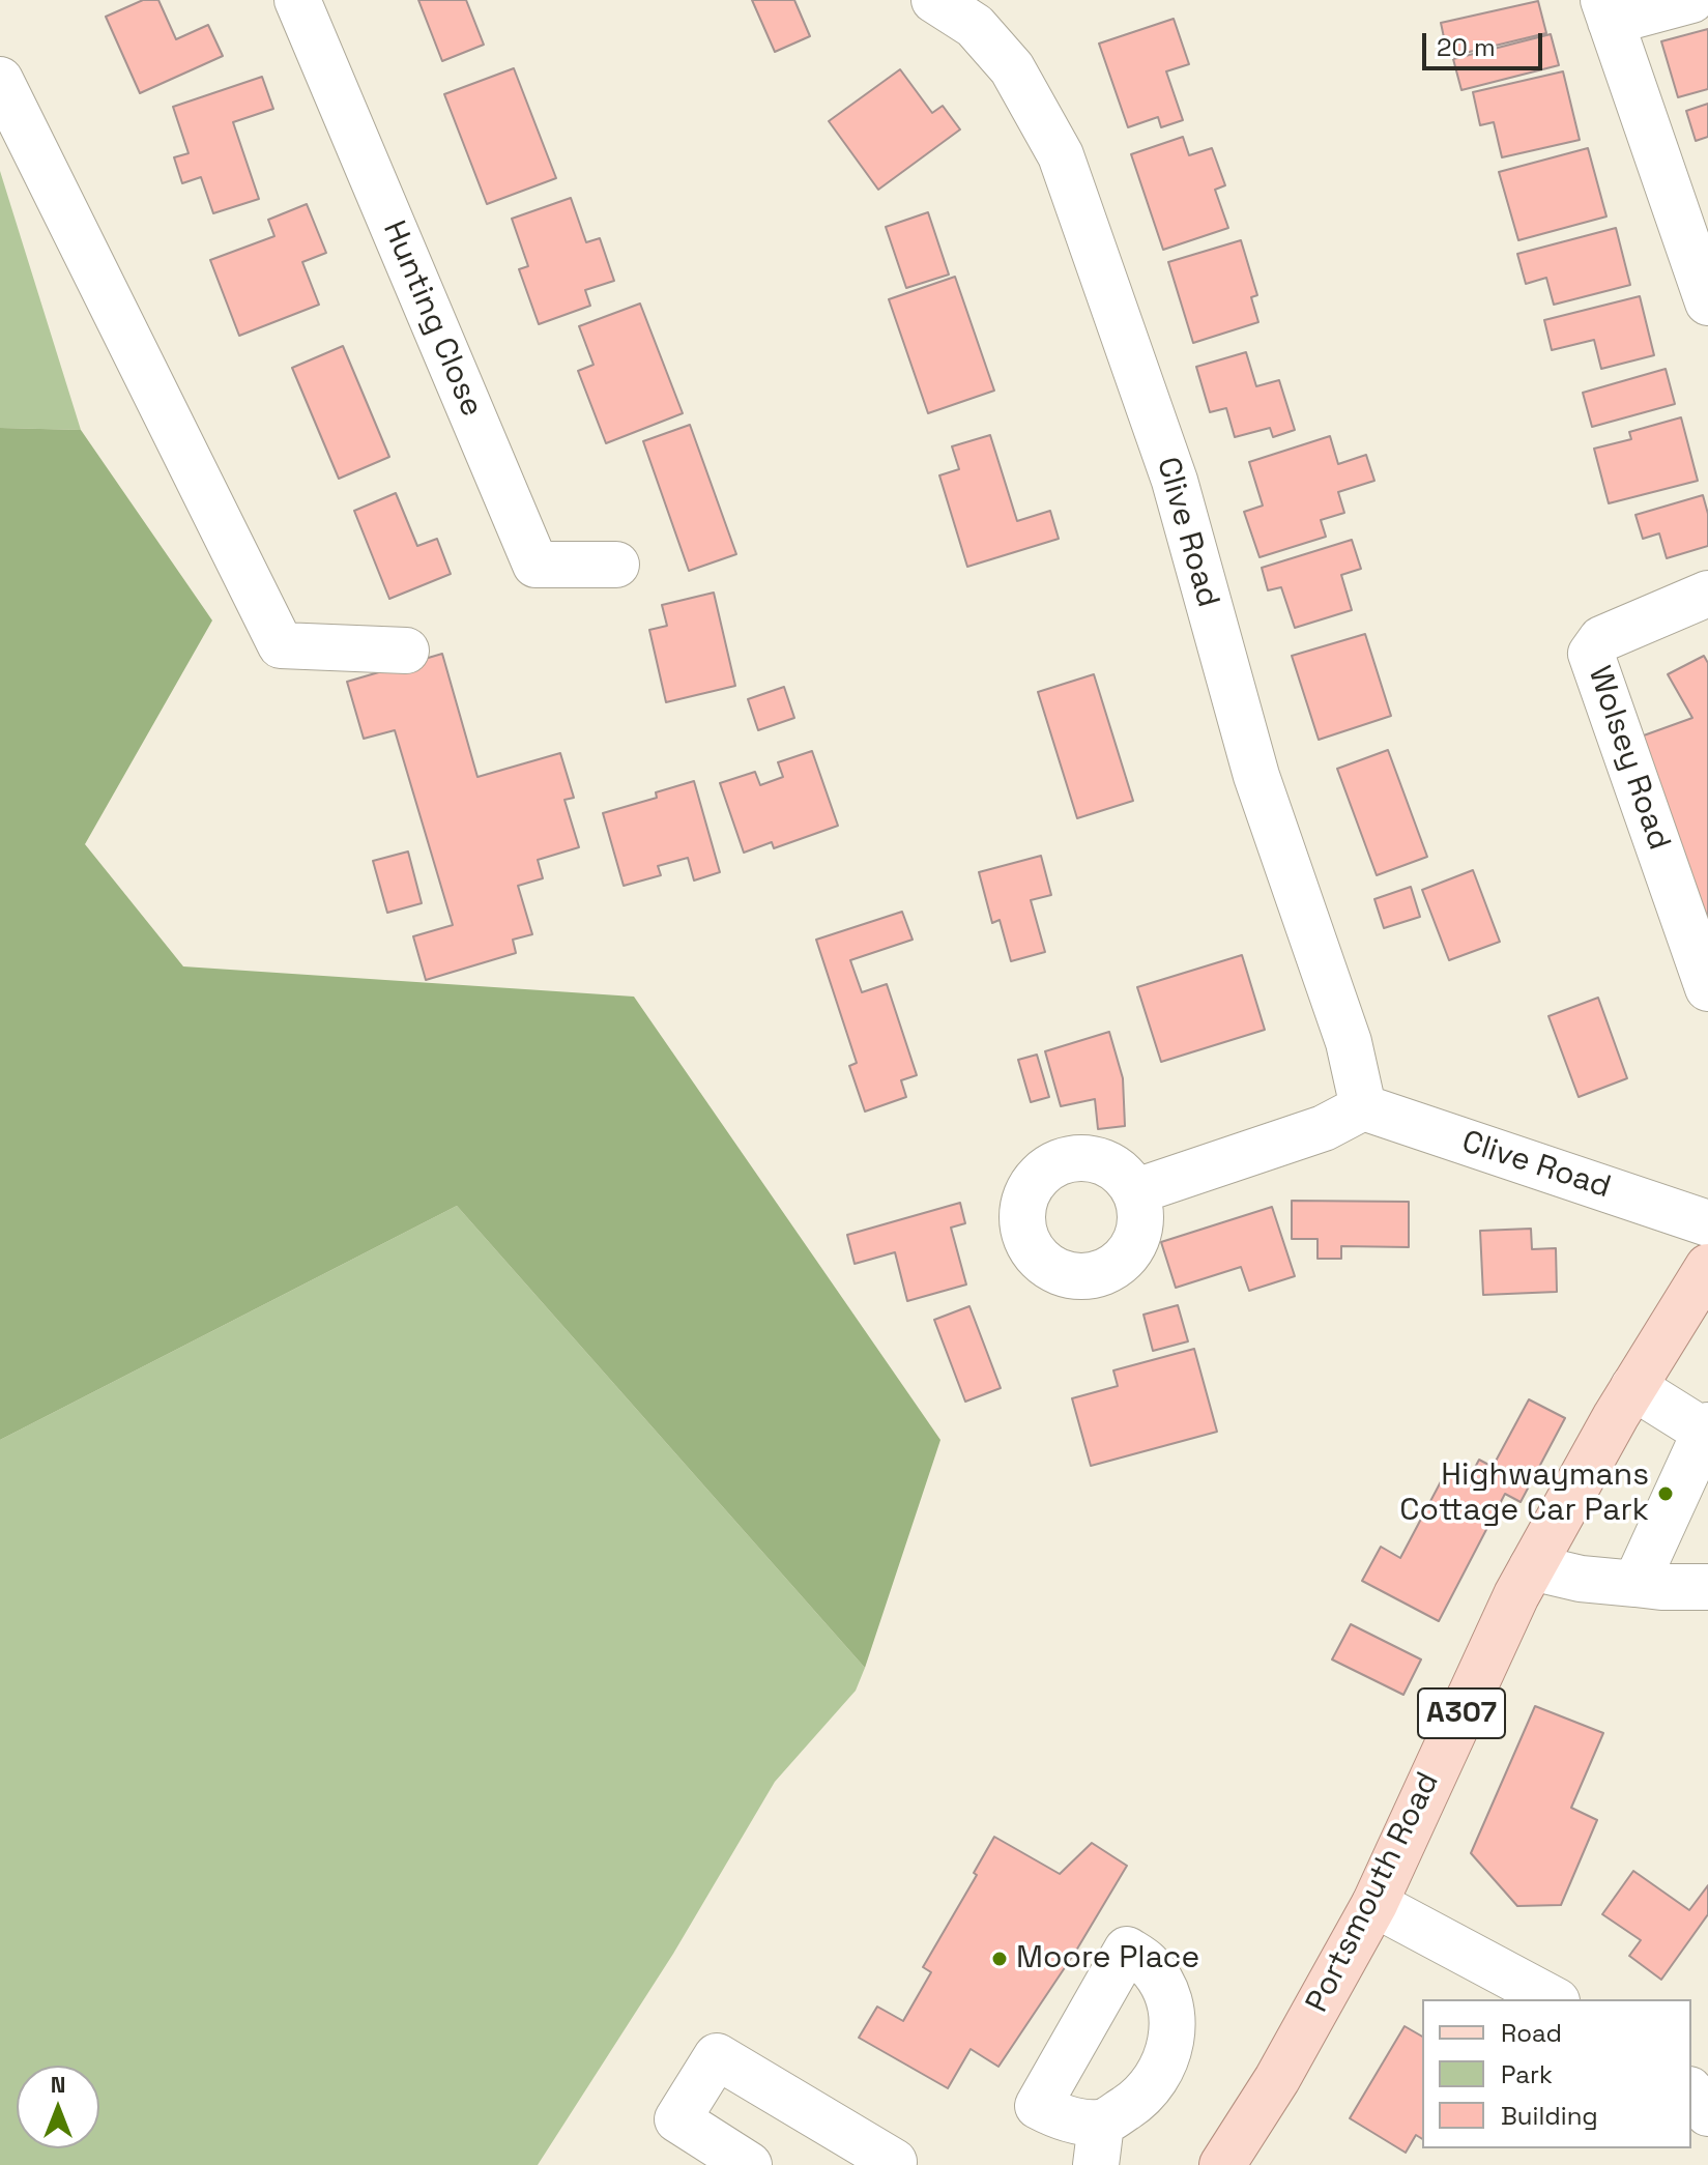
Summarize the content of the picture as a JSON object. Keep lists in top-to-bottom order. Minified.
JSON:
{"streets":{"main road":["A307","Portsmouth Road"],"street":["Hunting Close","Clive Road","Wolsey Road"]},"places":["Highwaymans Cottage Car Park","Moore Place"],"legend":["Road","Park","Building"],"scale_bar":"20 m","north":"top"}
